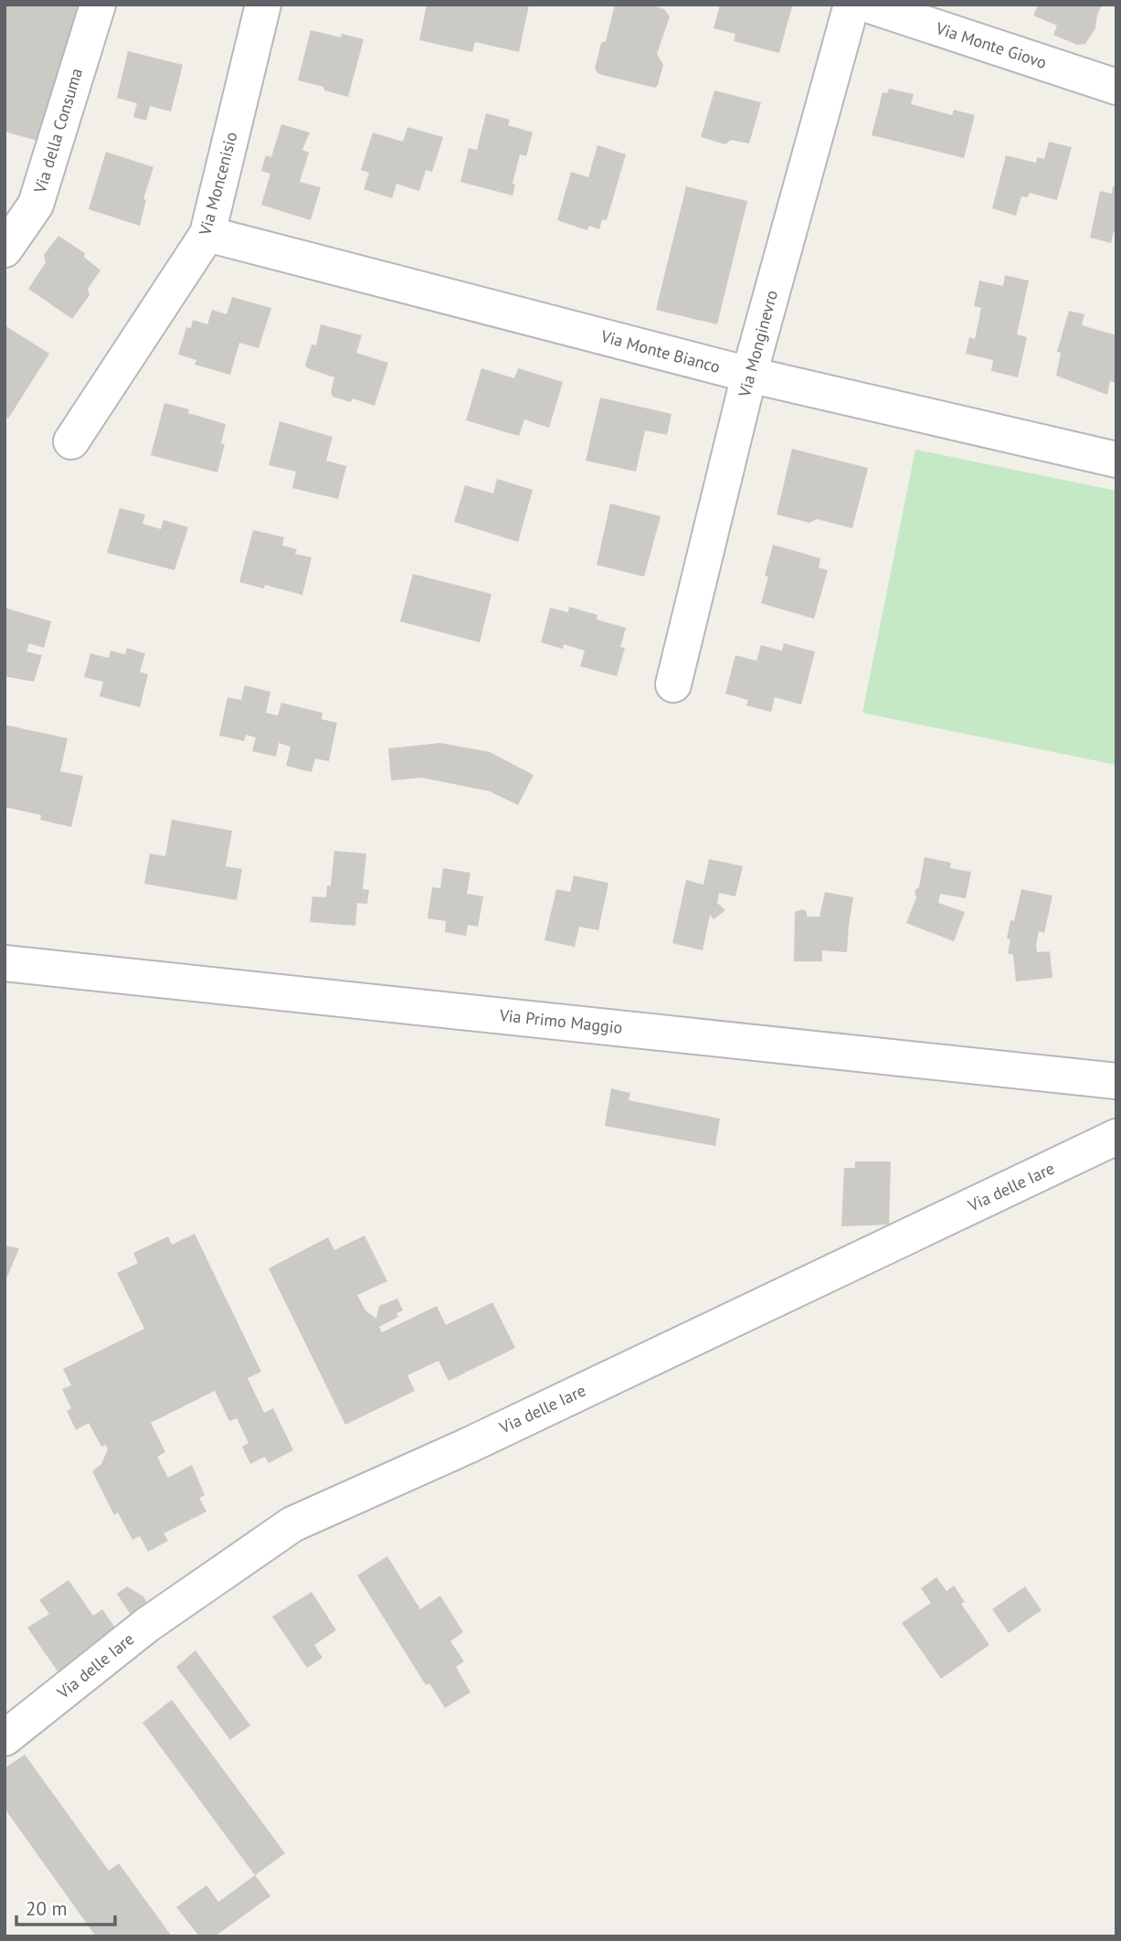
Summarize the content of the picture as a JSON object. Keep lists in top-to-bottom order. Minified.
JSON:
{"streets":{"street":["Via Monte Giovo","Via della Consuma","Via Moncenisio","Via Monginevro","Via Monte Bianco","Via Primo Maggio","Via delle Iare"]},"crossings":[["Via Moncenisio","Via Monte Bianco"],["Via Monginevro","Via Monte Bianco"]],"scale_bar":"20 m"}
